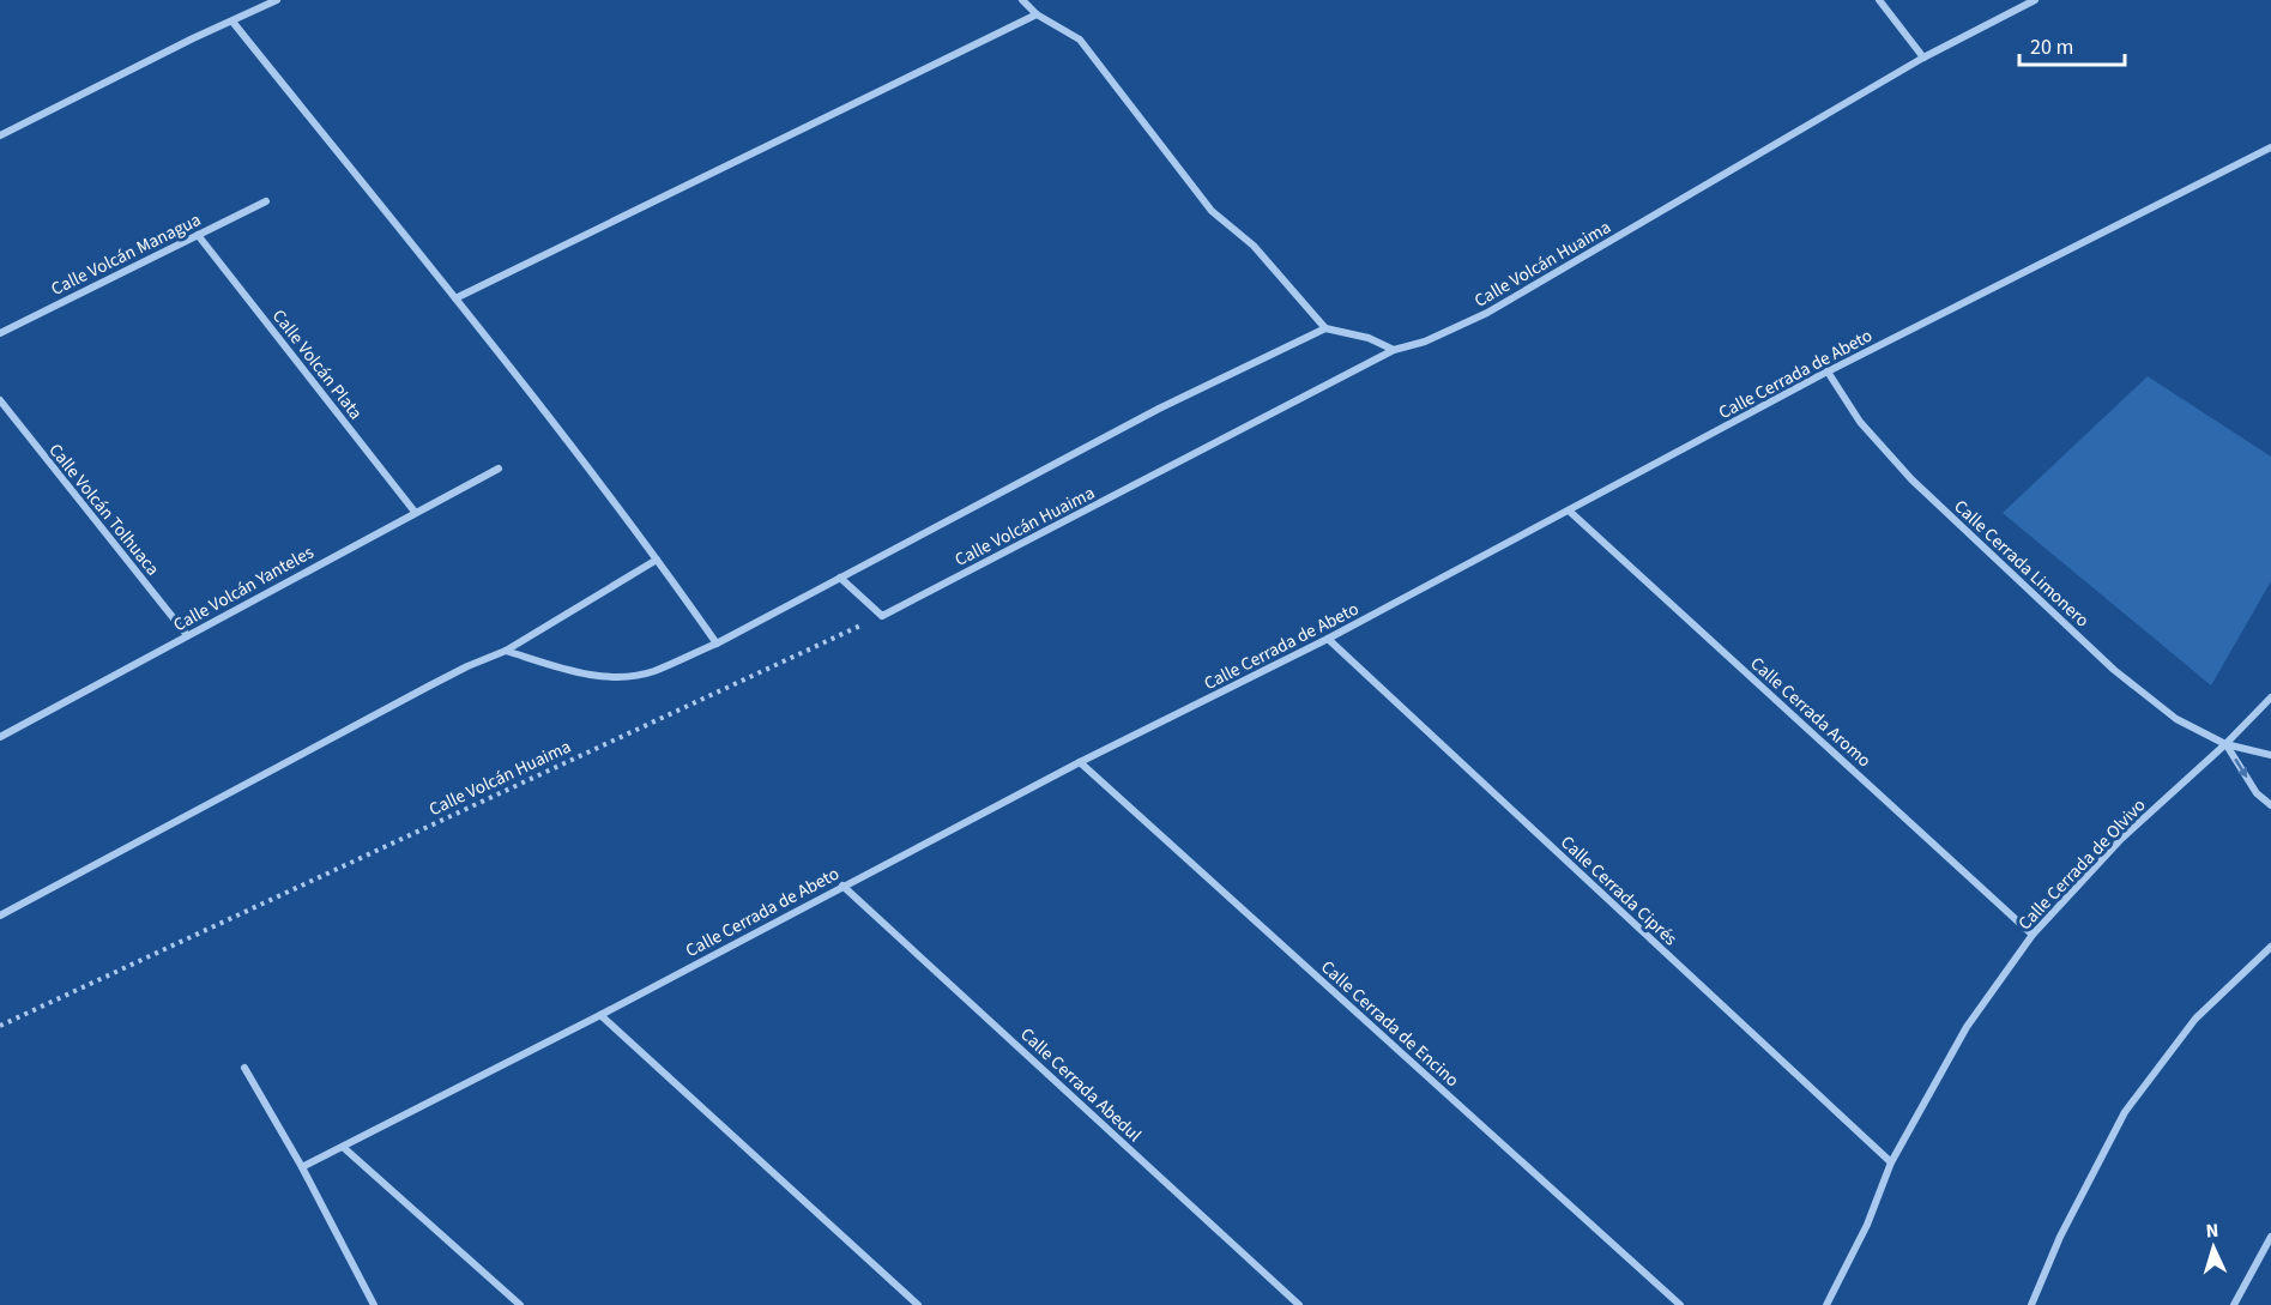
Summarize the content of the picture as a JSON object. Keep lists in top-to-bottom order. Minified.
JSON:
{"streets":{"street":["Calle Volcán Managua","Calle Volcán Huaima","Calle Volcán Plata","Calle Cerrada de Abeto","Calle Volcán Tolhuaca","Calle Cerrada Limonero","Calle Volcán Yanteles","Calle Cerrada Aromo","Calle Cerrada de Olvivo","Calle Cerrada Ciprés","Calle Cerrada de Encino","Calle Cerrada Abedul"]},"crossings":[["Calle Volcán Managua","Calle Volcán Plata"],["Calle Volcán Plata","Calle Volcán Yanteles"],["Calle Cerrada de Abeto","Calle Cerrada Limonero"],["Calle Cerrada de Abeto","Calle Cerrada Aromo"],["Calle Cerrada de Abeto","Calle Cerrada Ciprés"],["Calle Cerrada de Abeto","Calle Cerrada de Encino"],["Calle Cerrada de Abeto","Calle Cerrada Abedul"],["Calle Volcán Tolhuaca","Calle Volcán Yanteles"],["Calle Cerrada Limonero","Calle Cerrada de Olvivo"],["Calle Cerrada Aromo","Calle Cerrada de Olvivo"],["Calle Cerrada de Olvivo","Calle Cerrada Ciprés"]],"scale_bar":"20 m","north":"top"}
